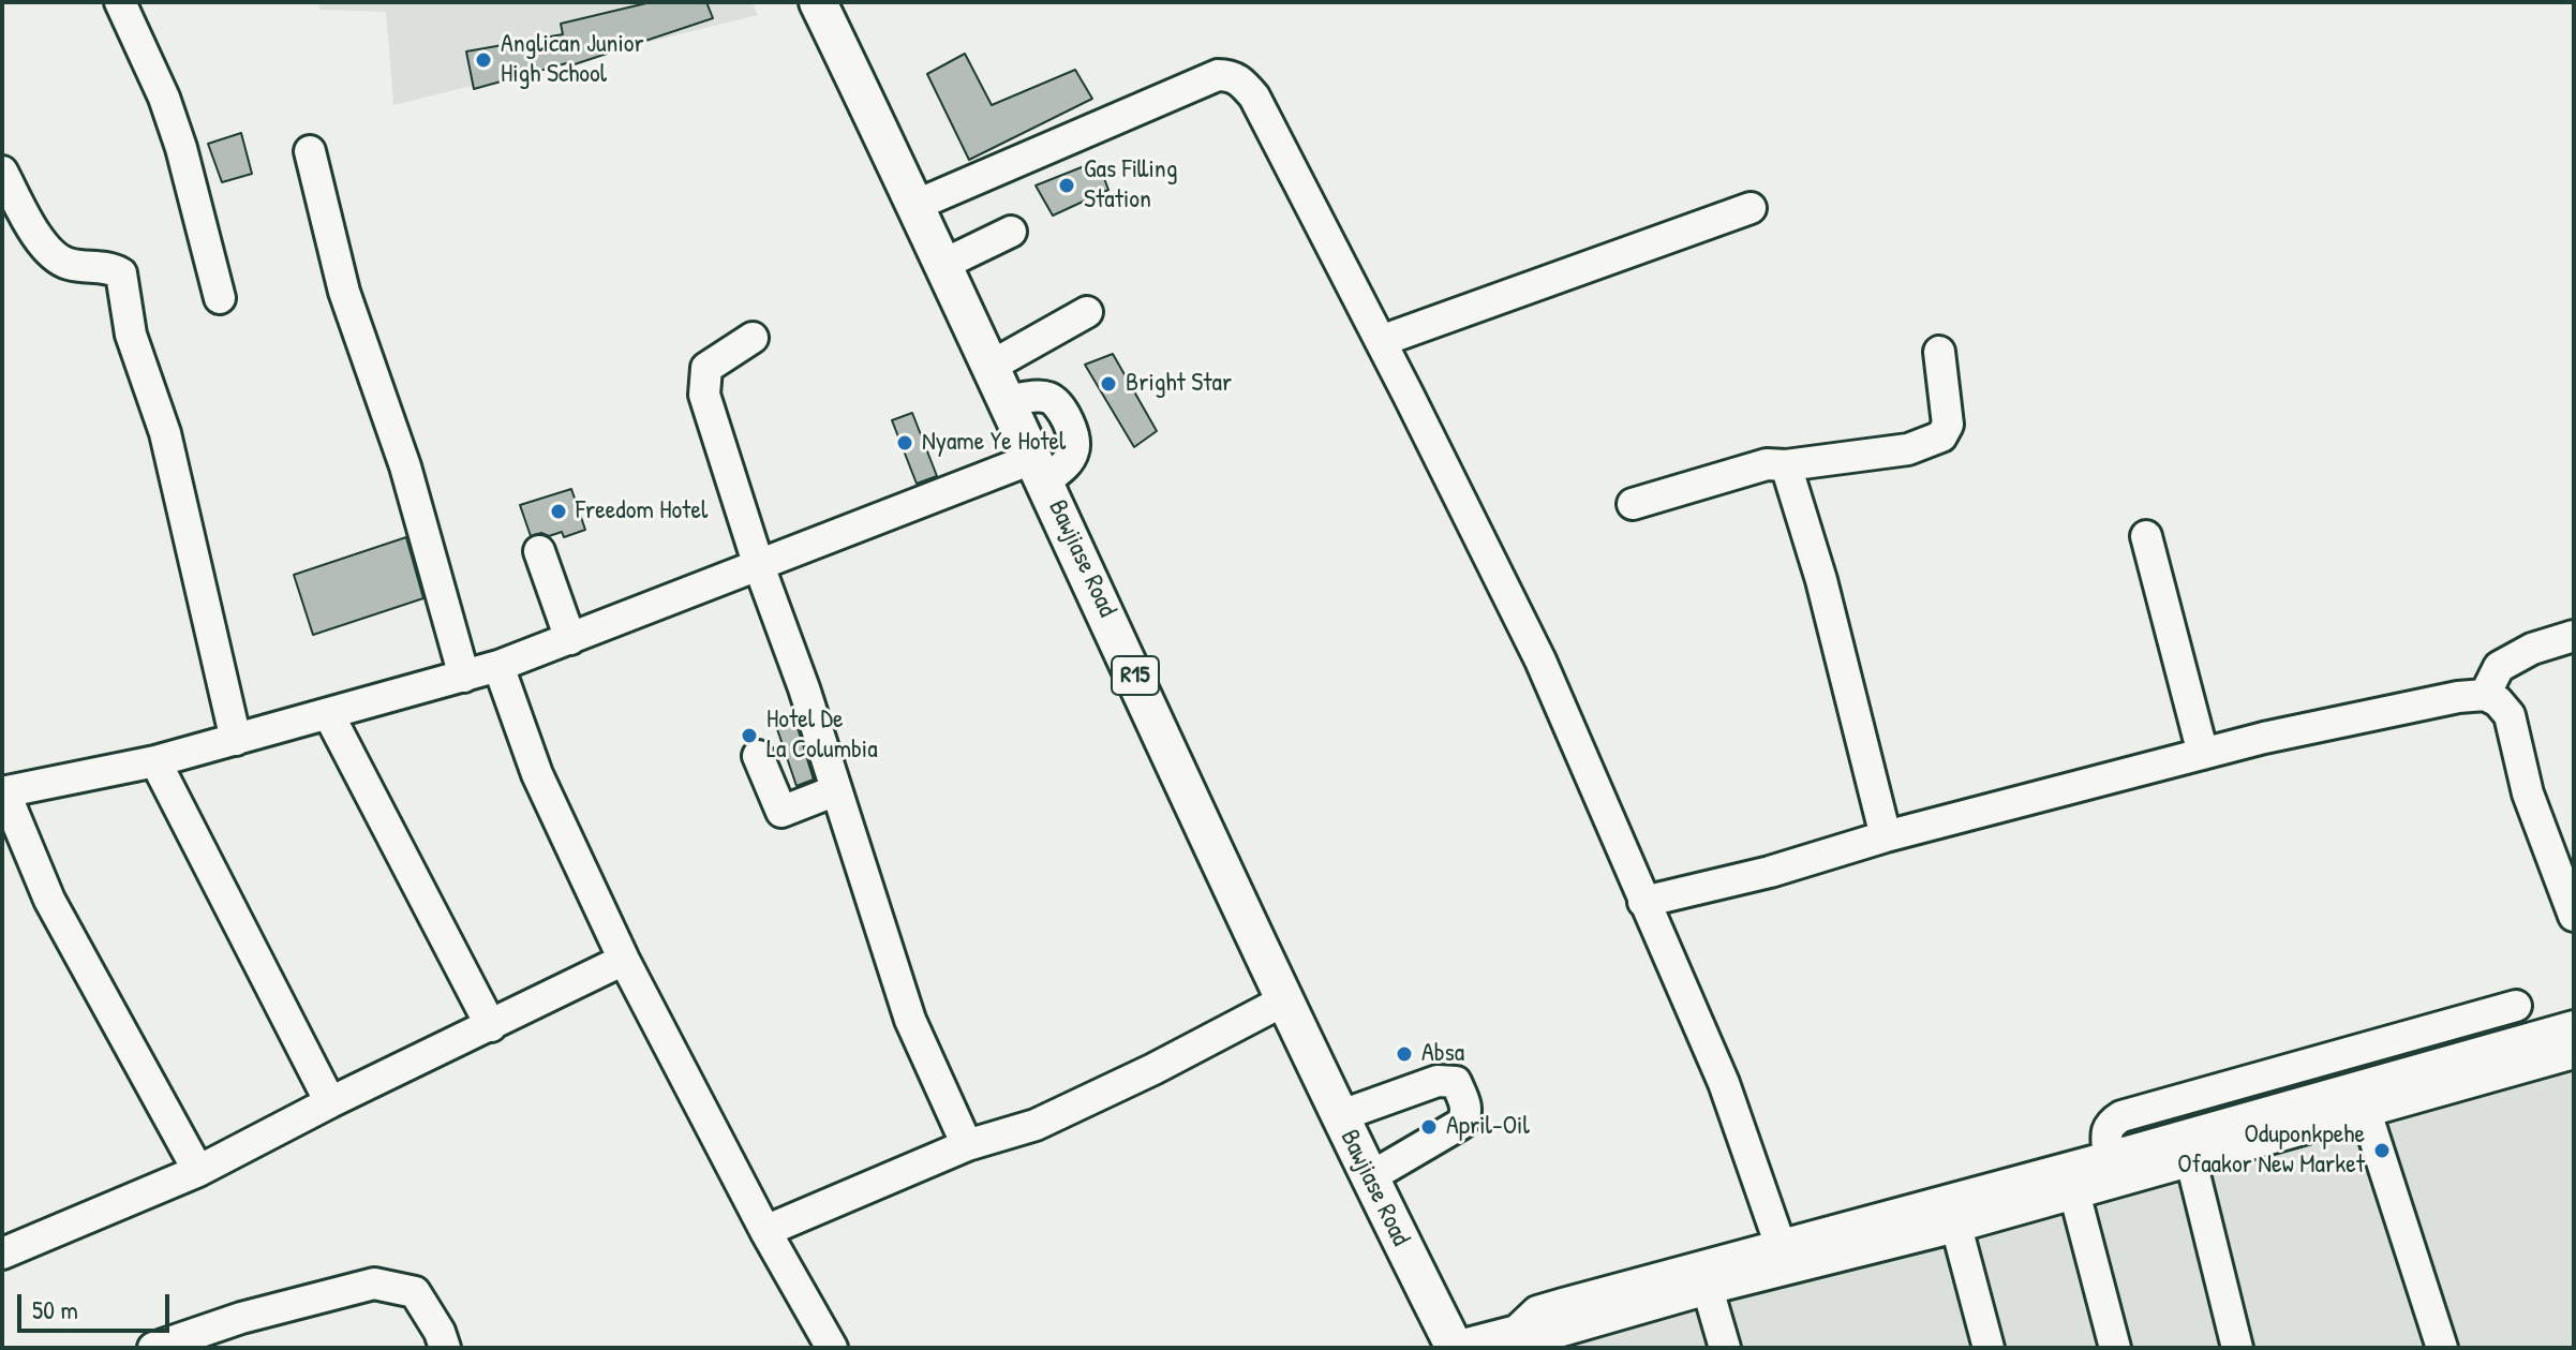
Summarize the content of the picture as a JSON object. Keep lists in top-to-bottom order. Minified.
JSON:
{"streets":{"main road":["Bawjiase Road","R15"]},"places":["Anglican Junior High School","Gas Filling Station","Bright Star","Nyame Ye Hotel","Freedom Hotel","Hotel De La Columbia","Absa","April-Oil","Oduponkpehe Ofaakor New Market"],"scale_bar":"50 m"}
